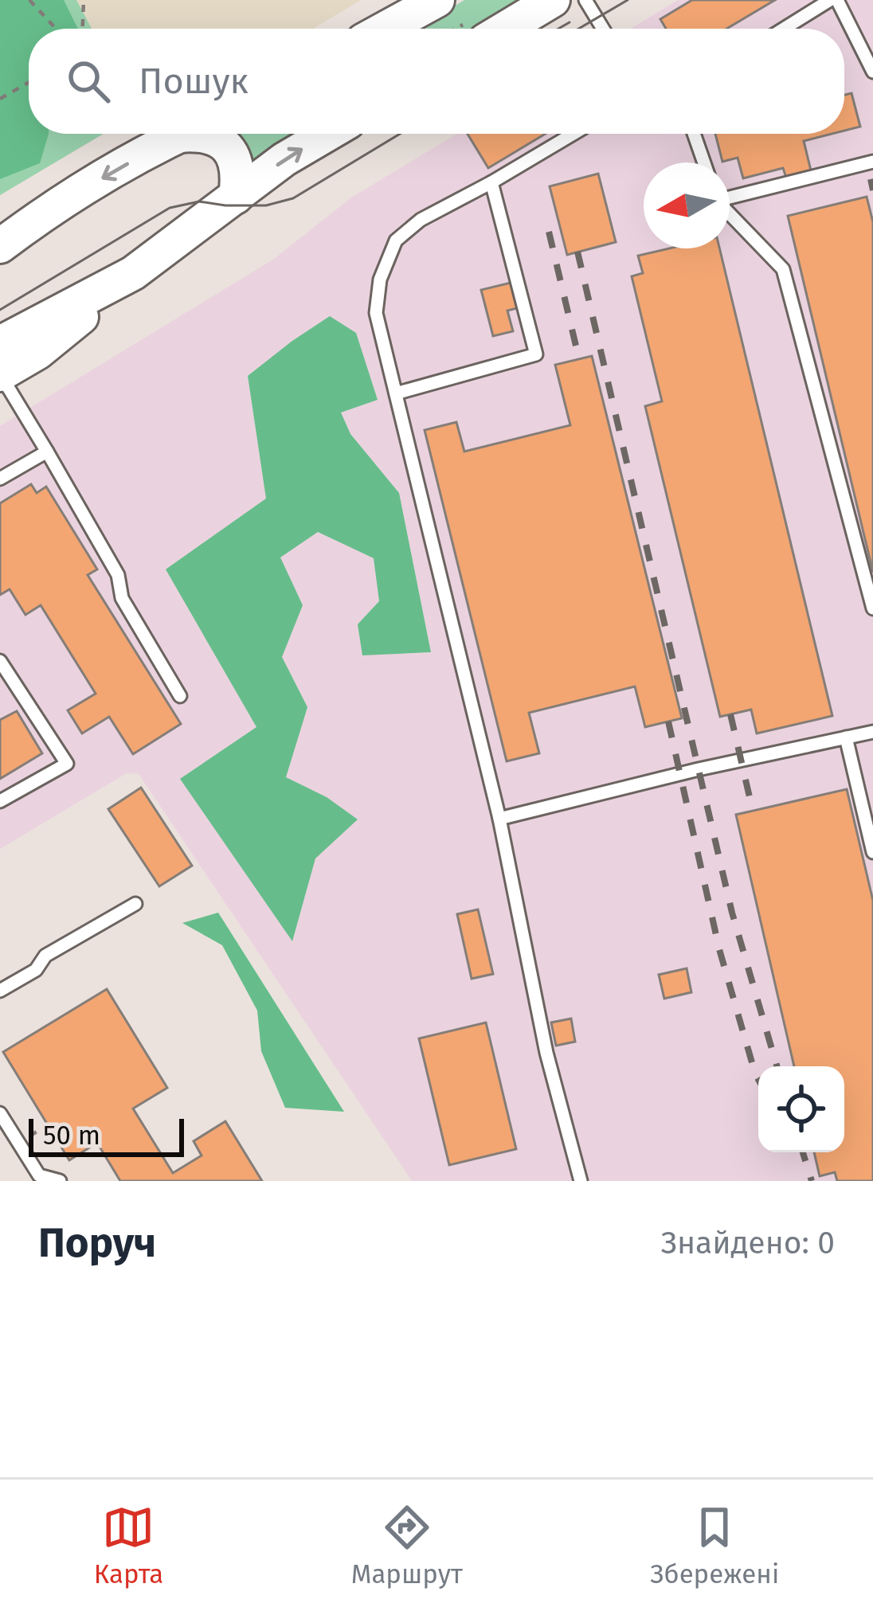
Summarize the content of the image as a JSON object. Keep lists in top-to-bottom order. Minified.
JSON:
{"scale_bar":"50 m","north":"left","page":{"search":"Пошук","scale":"50 m","heading":["Поруч","Знайдено: 0"],"nav":["Карта","Маршрут","Збережені"]}}
